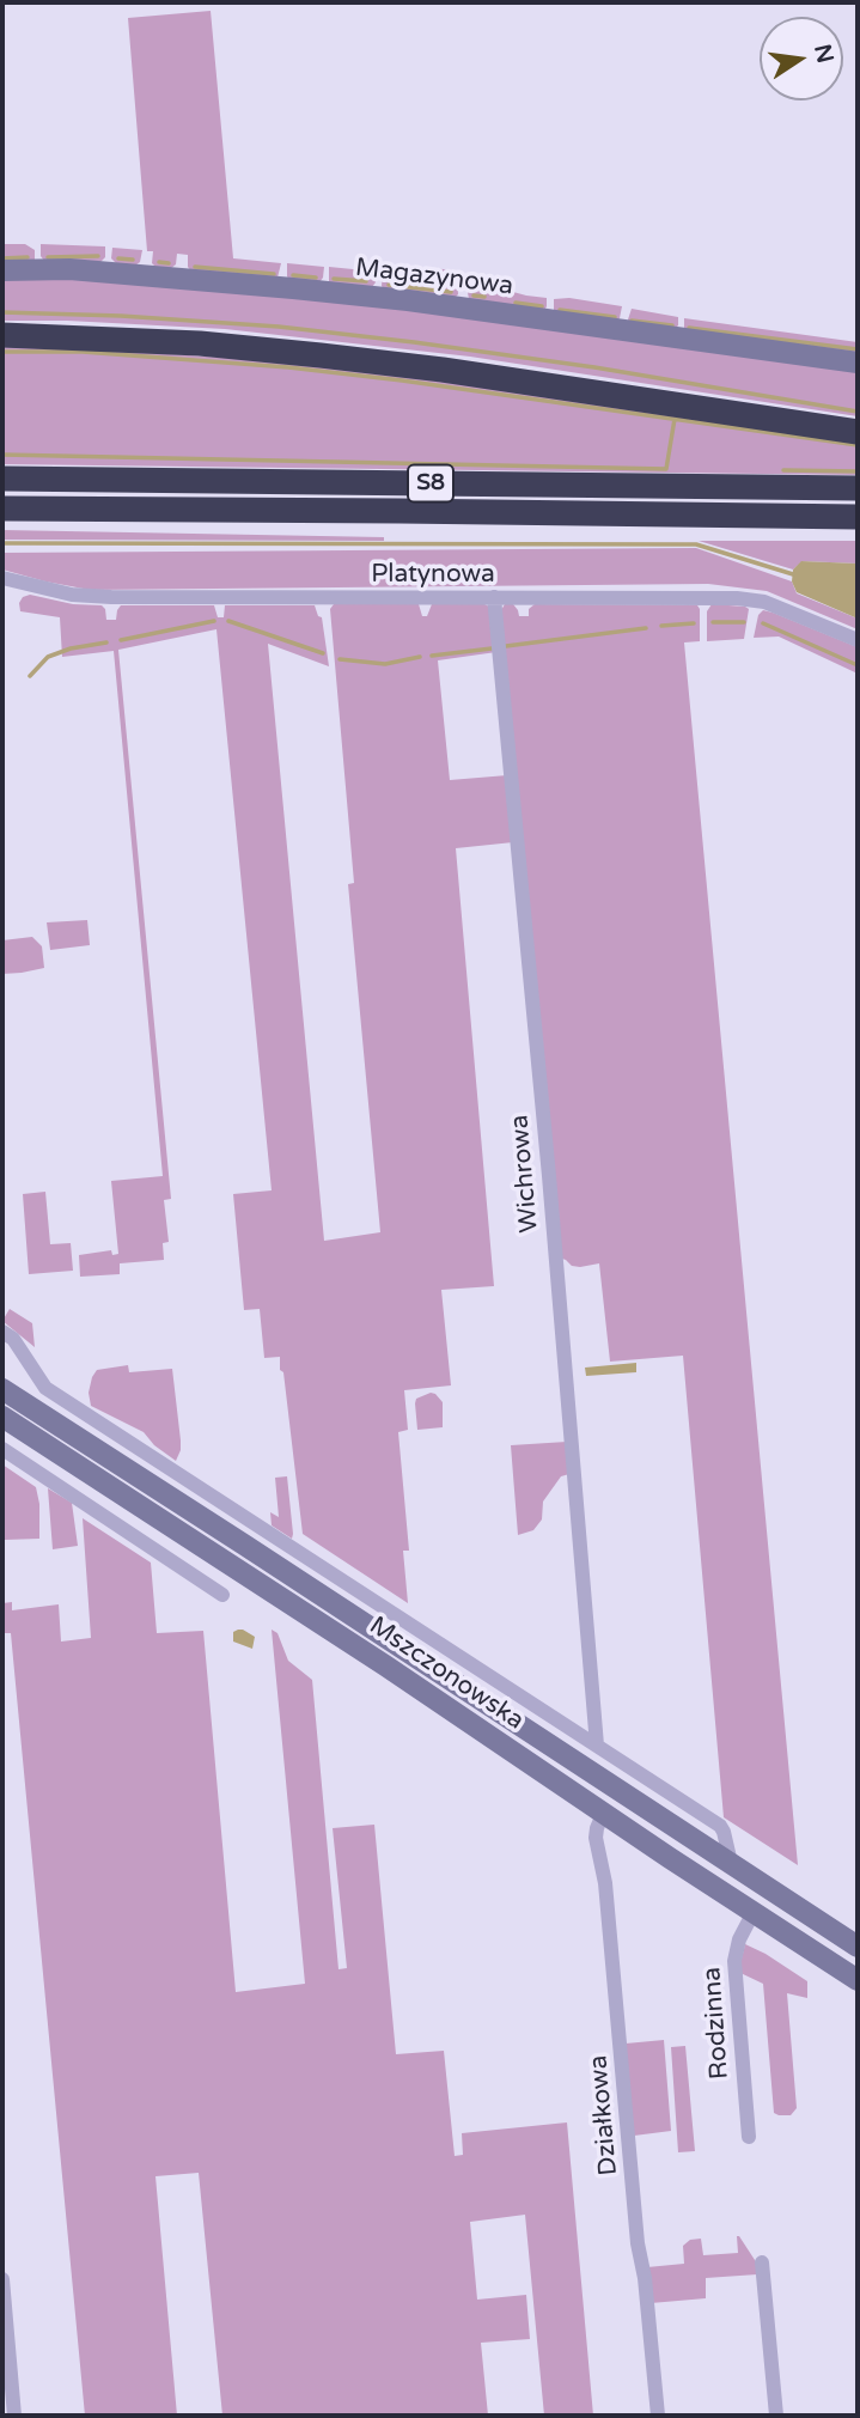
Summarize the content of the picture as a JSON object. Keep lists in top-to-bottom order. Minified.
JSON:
{"streets":{"highway":["S8"],"main road":["Magazynowa","Mszczonowska"],"street":["Platynowa","Wichrowa","Rodzinna","Działkowa"]},"crossings":[["Platynowa","Wichrowa"],["Mszczonowska","Rodzinna"],["Mszczonowska","Działkowa"]],"north":"right"}
